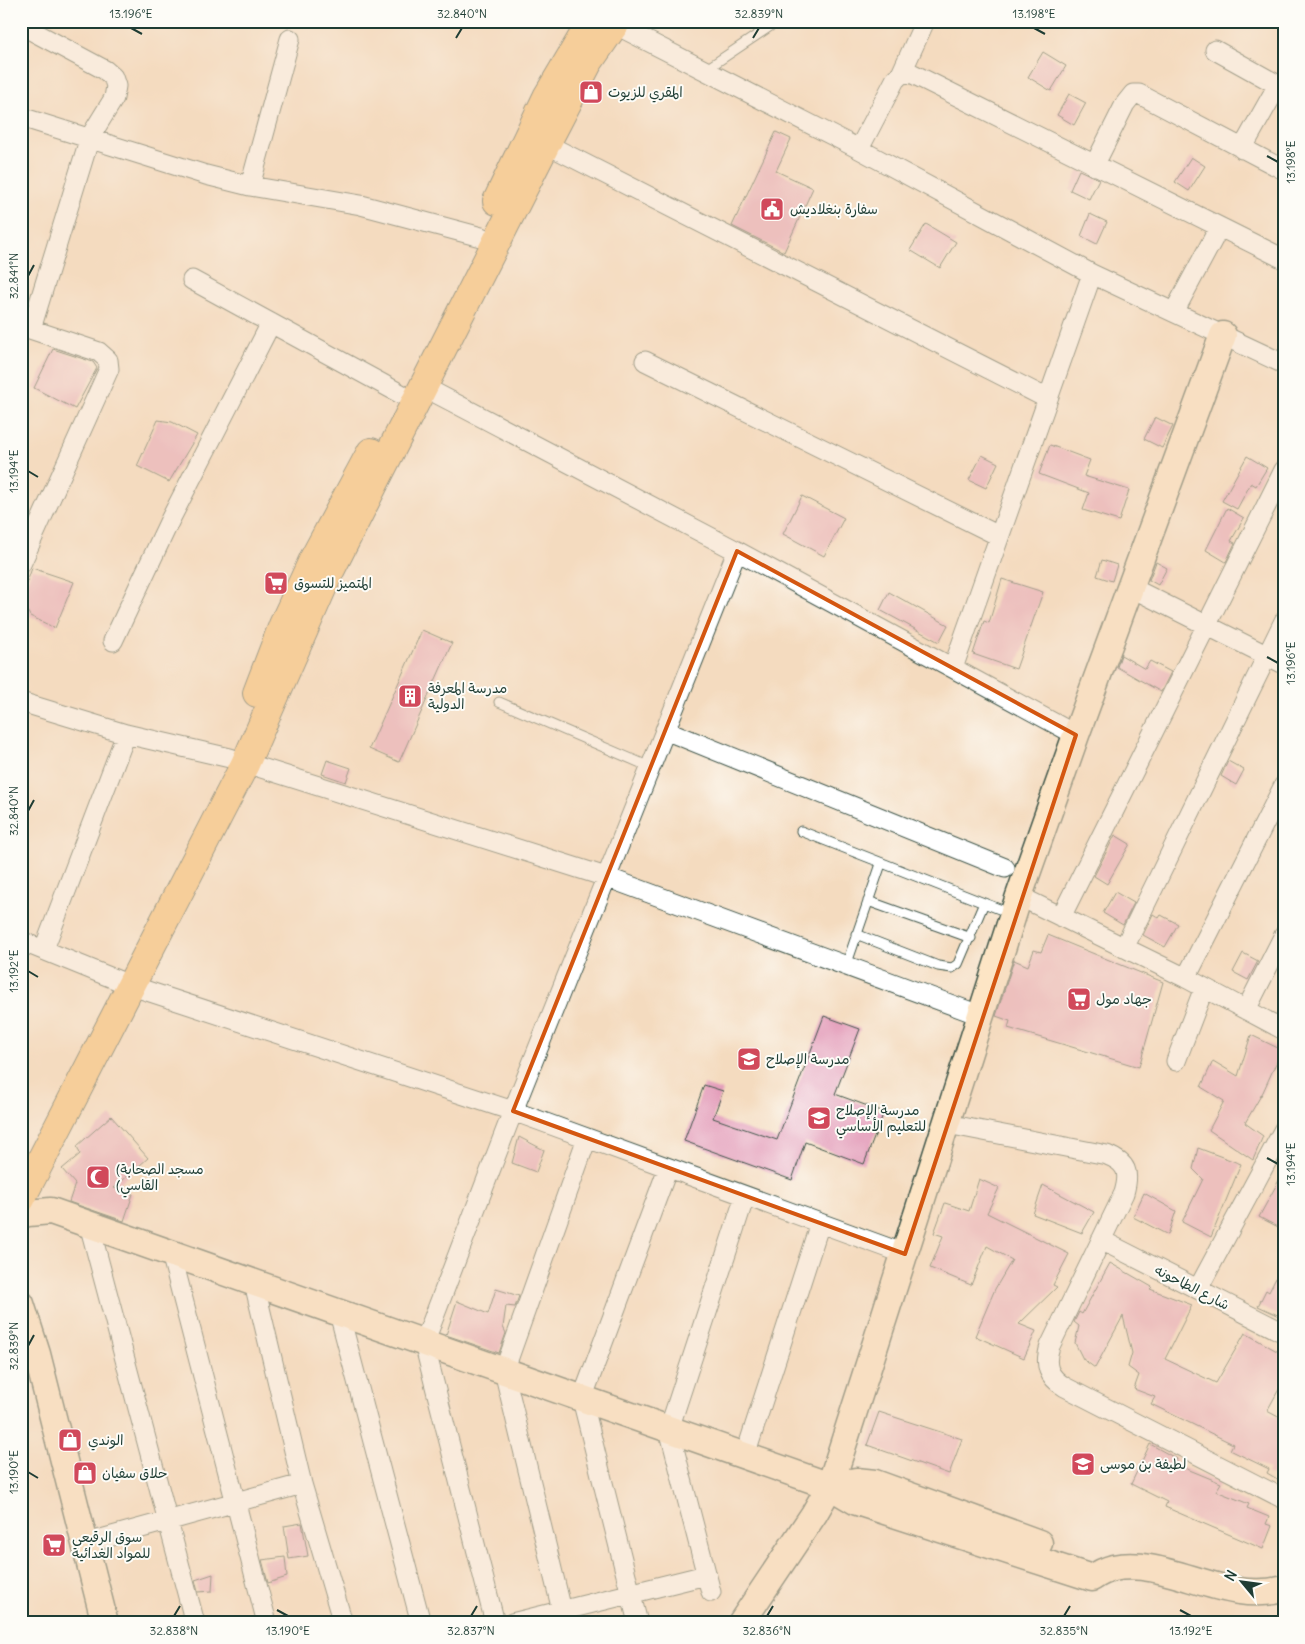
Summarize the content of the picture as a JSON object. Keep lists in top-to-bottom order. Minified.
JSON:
{"streets":{"street":["شارع الطاحونه"]},"places":{"shop":["المقري للزيوت","الوندي","حلاق سفيان"],"public building":["سفارة بنغلاديش"],"supermarket":["المتميز للتسوق","جهاد مول","سوق الرقيعي للمواد الغدائية"],"building":["مدرسة المعرفة الدولية"],"school or university":["مدرسة الإصلاح","مدرسة الإصلاح للتعليم الأساسي","لطيفة بن موسى"],"mosque":["(مسجد الصحابة (القاسي"]},"north":"top left","coordinates":["13.196°E","32.840°N","32.839°N","13.198°E","32.841°N","13.194°E","13.192°E","13.190°E","32.838°N","32.837°N","32.836°N","32.835°N"]}
